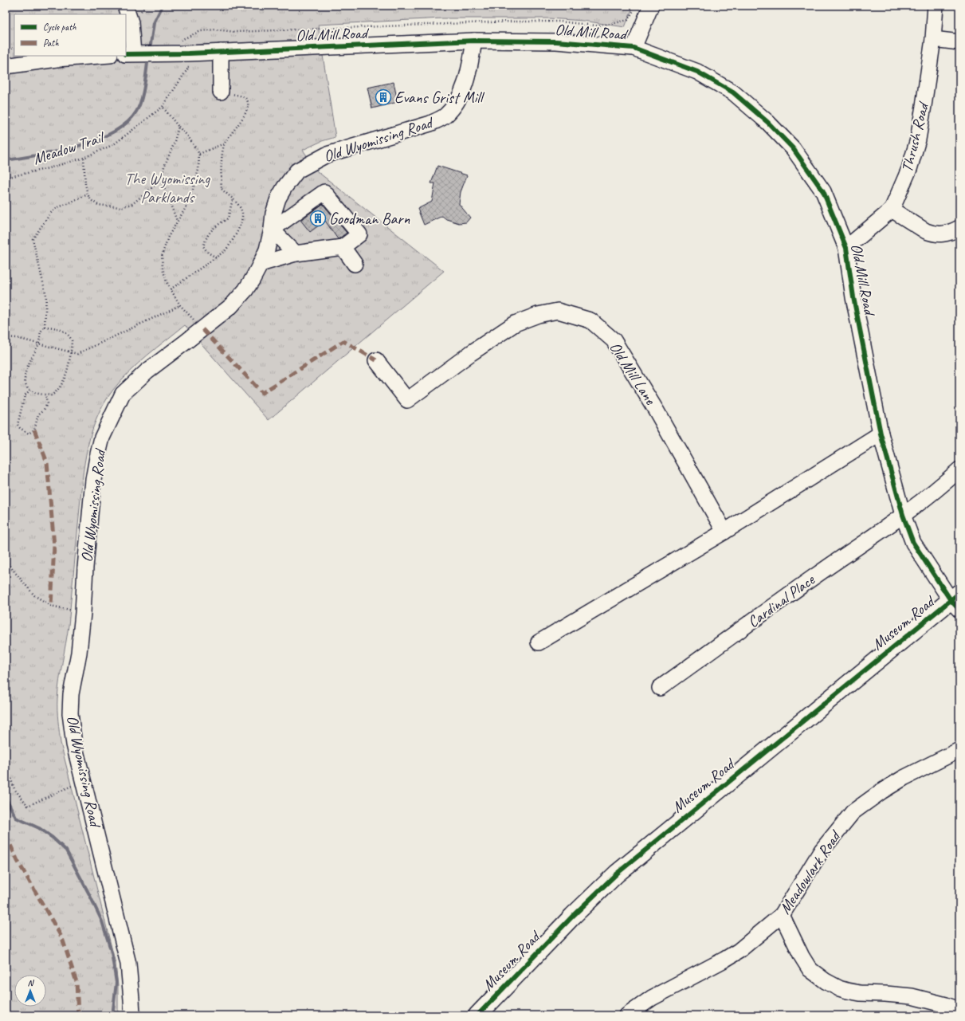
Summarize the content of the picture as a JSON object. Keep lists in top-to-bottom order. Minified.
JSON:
{"streets":{"main road":["Museum Road"],"street":["Old Mill Road","Thrush Road","Old Wyomissing Road","Old Mill Lane","Cardinal Place","Meadowlark Road"],"path":["Meadow Trail"]},"crossings":[["Old Mill Road","Thrush Road"],["Old Mill Road","Old Wyomissing Road"],["Old Mill Road","Cardinal Place"],["Old Mill Road","Museum Road"]],"parks":["The Wyomissing Parklands"],"places":{"building":["Evans Grist Mill","Goodman Barn"]},"legend":["Cycle path","Path"],"north":"top"}
